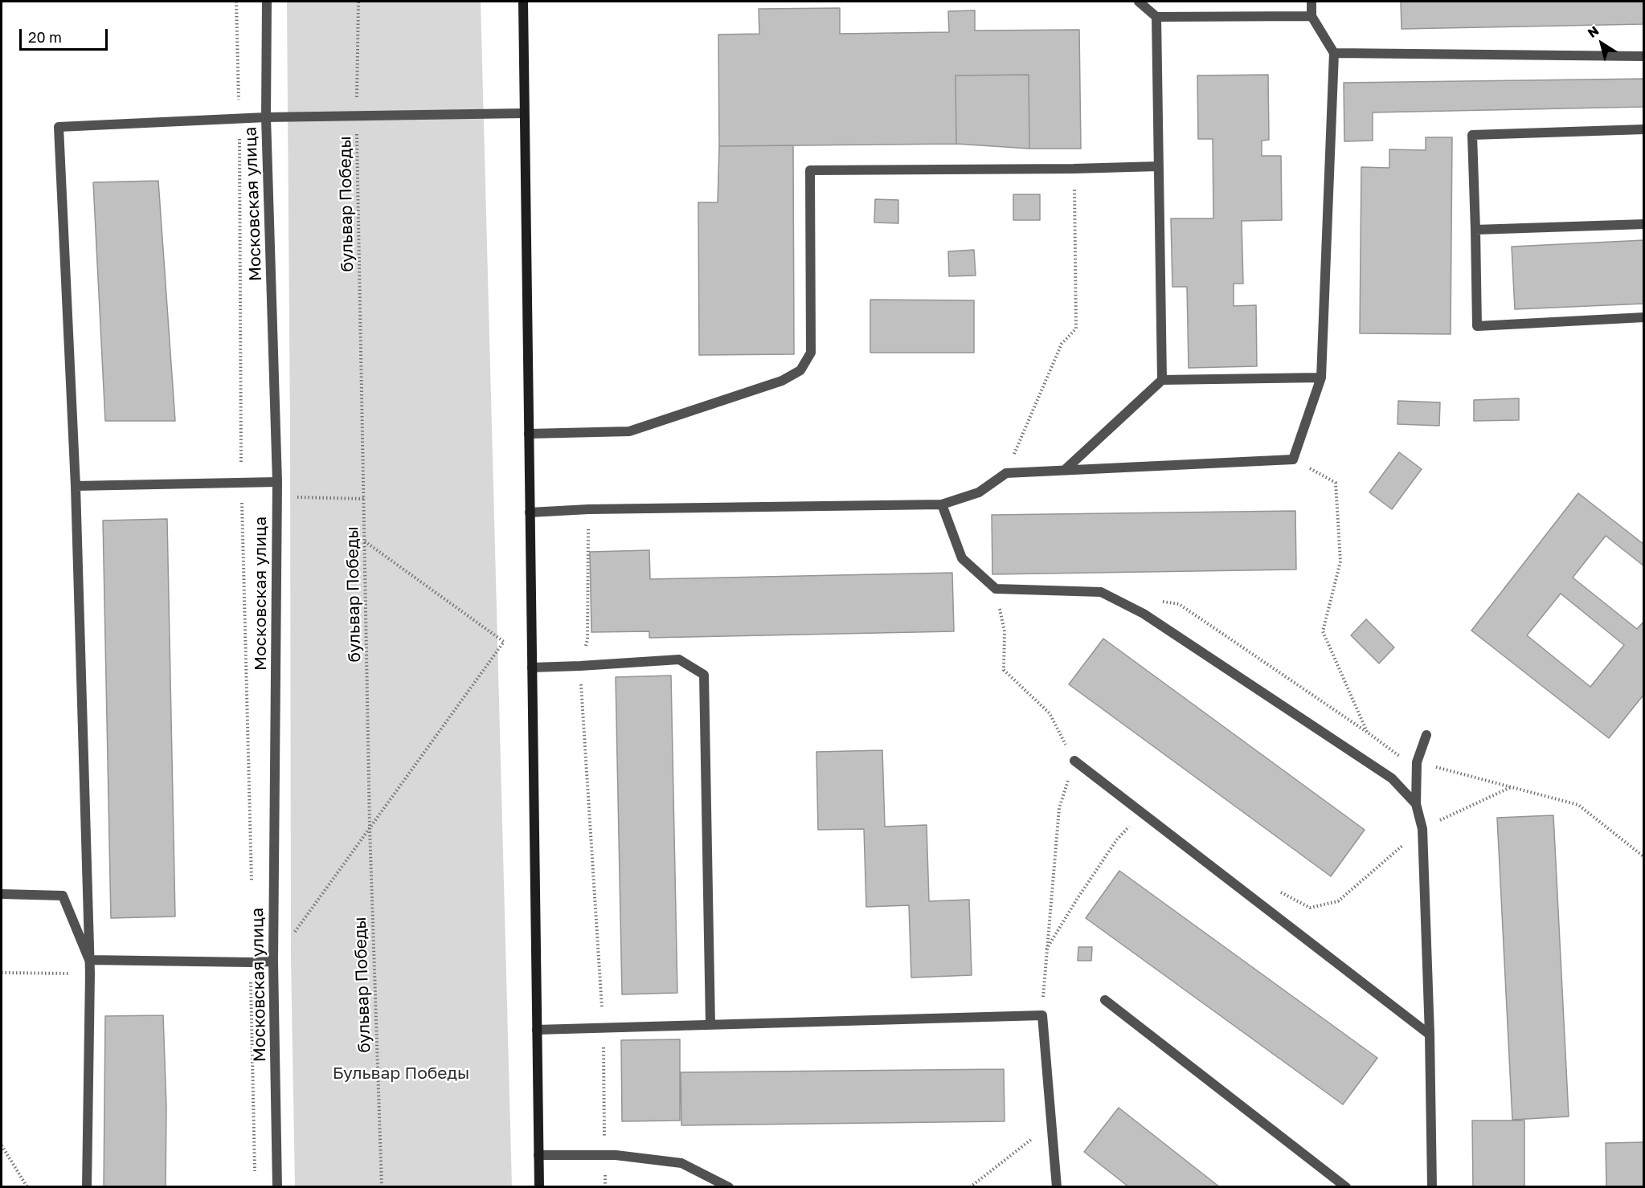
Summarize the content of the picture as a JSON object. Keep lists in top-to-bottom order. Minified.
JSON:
{"streets":{"street":["Московская улица"],"path":["бульвар Победы"]},"parks":["Бульвар Победы"],"scale_bar":"20 m","north":"top left"}
